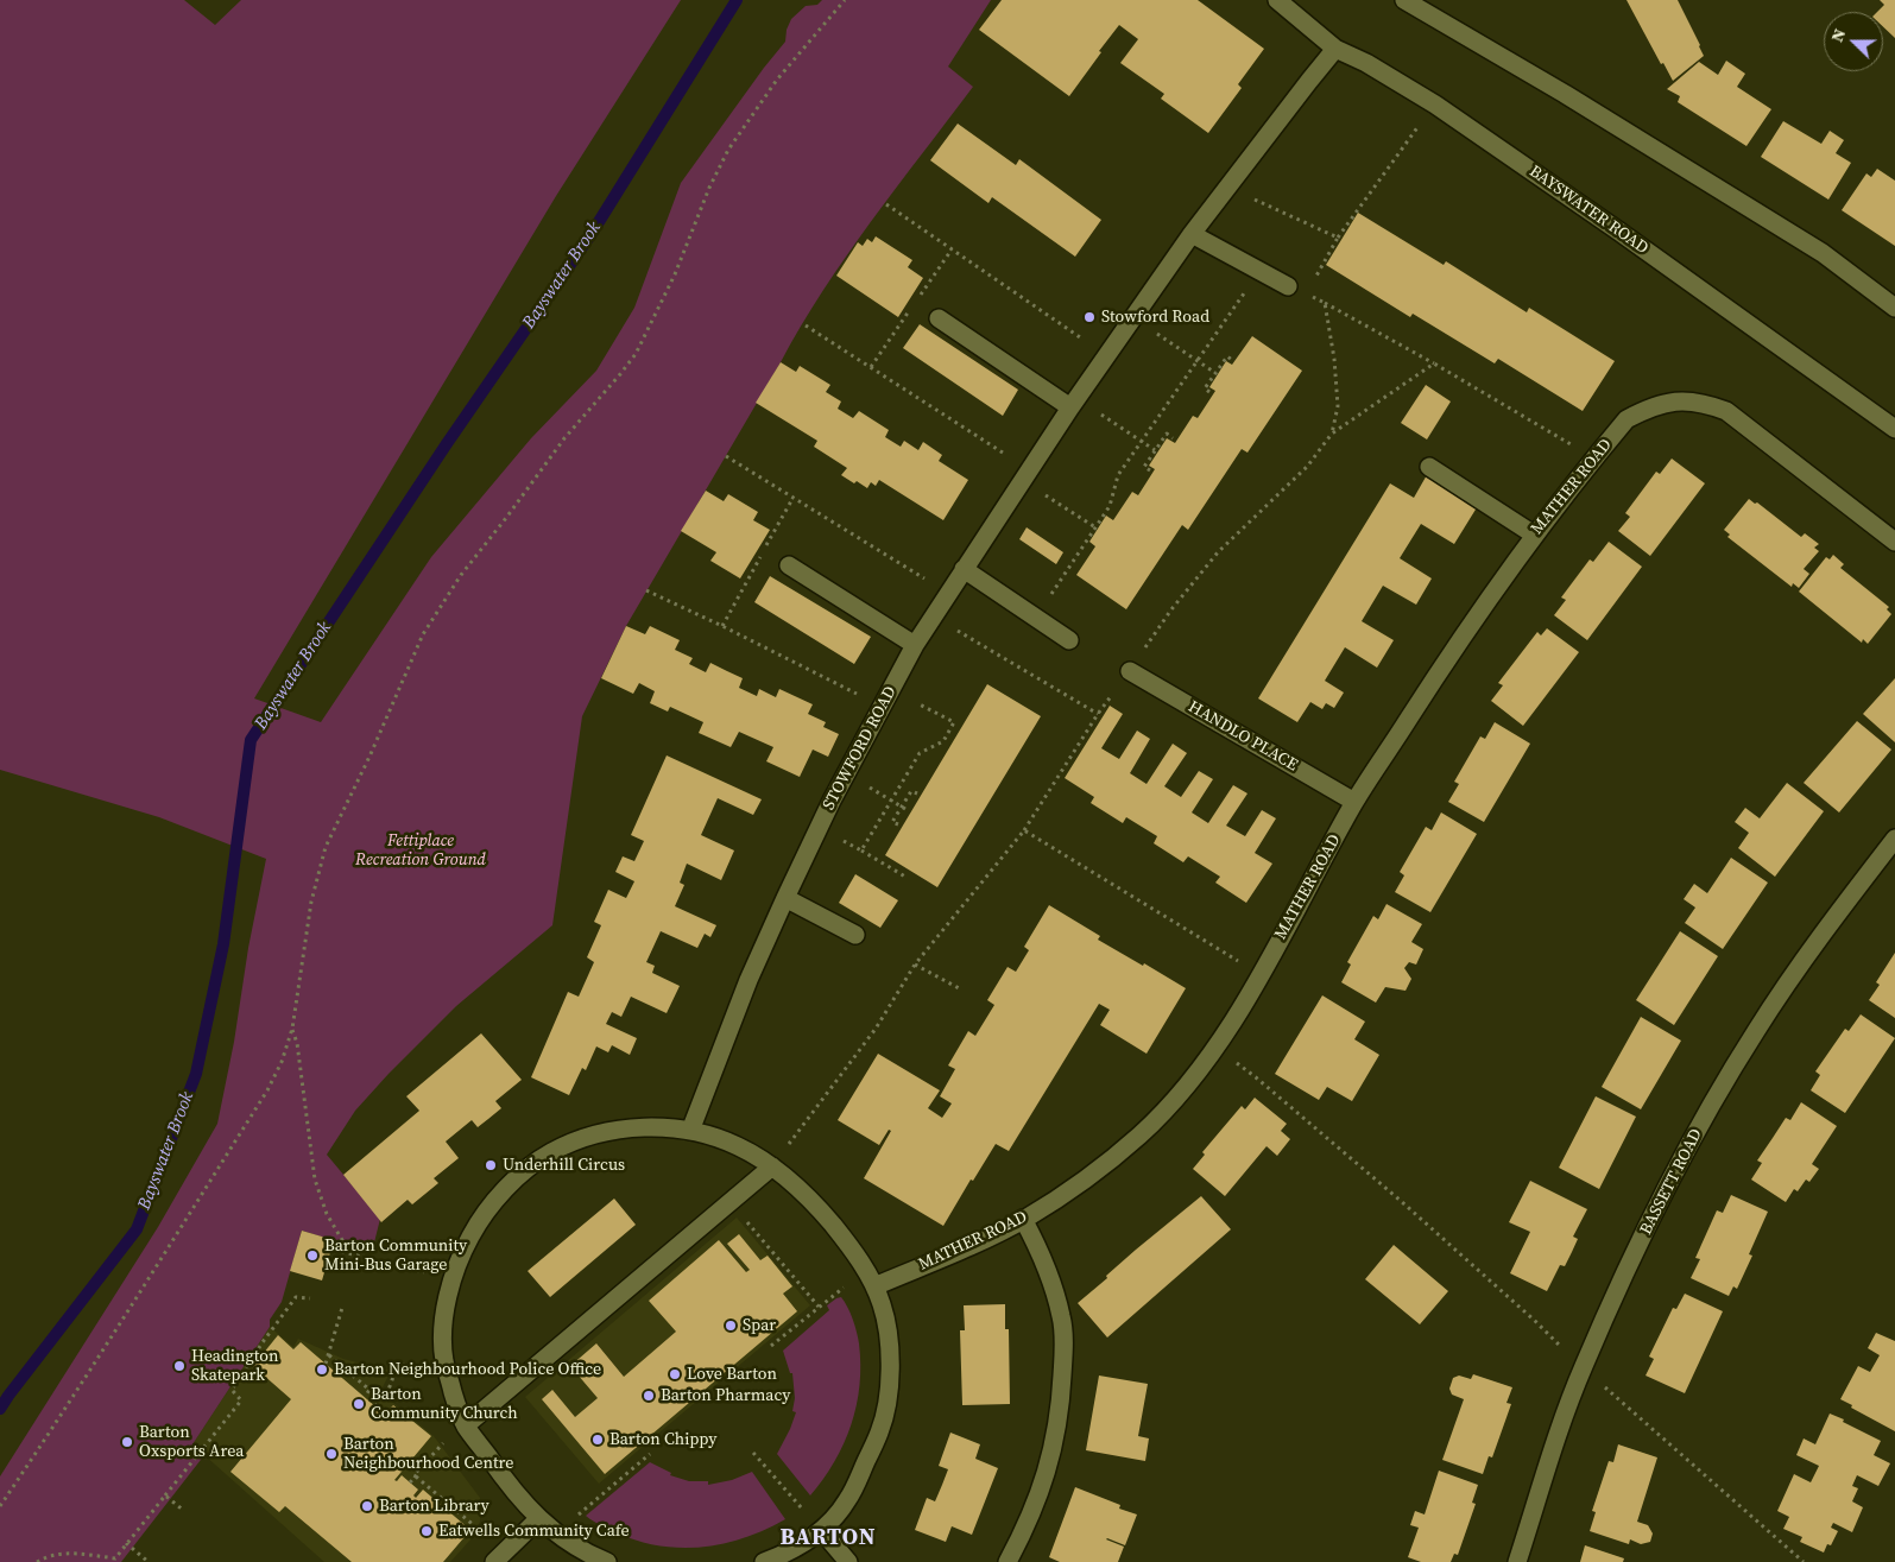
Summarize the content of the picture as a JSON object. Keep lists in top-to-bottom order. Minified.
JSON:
{"streets":{"street":["BAYSWATER ROAD","MATHER ROAD","HANDLO PLACE","STOWFORD ROAD","BASSETT ROAD"]},"crossings":[["BAYSWATER ROAD","STOWFORD ROAD"],["MATHER ROAD","HANDLO PLACE"]],"districts":["BARTON"],"water":["Bayswater Brook"],"parks":["Fettiplace Recreation Ground"],"places":["Stowford Road","Underhill Circus","Barton Community Mini-Bus Garage","Spar","Headington Skatepark","Barton Neighbourhood Police Office","Love Barton","Barton Pharmacy","Barton Community Church","Barton Chippy","Barton Oxsports Area","Barton Neighbourhood Centre","Barton Library","Eatwells Community Cafe"],"north":"left"}
